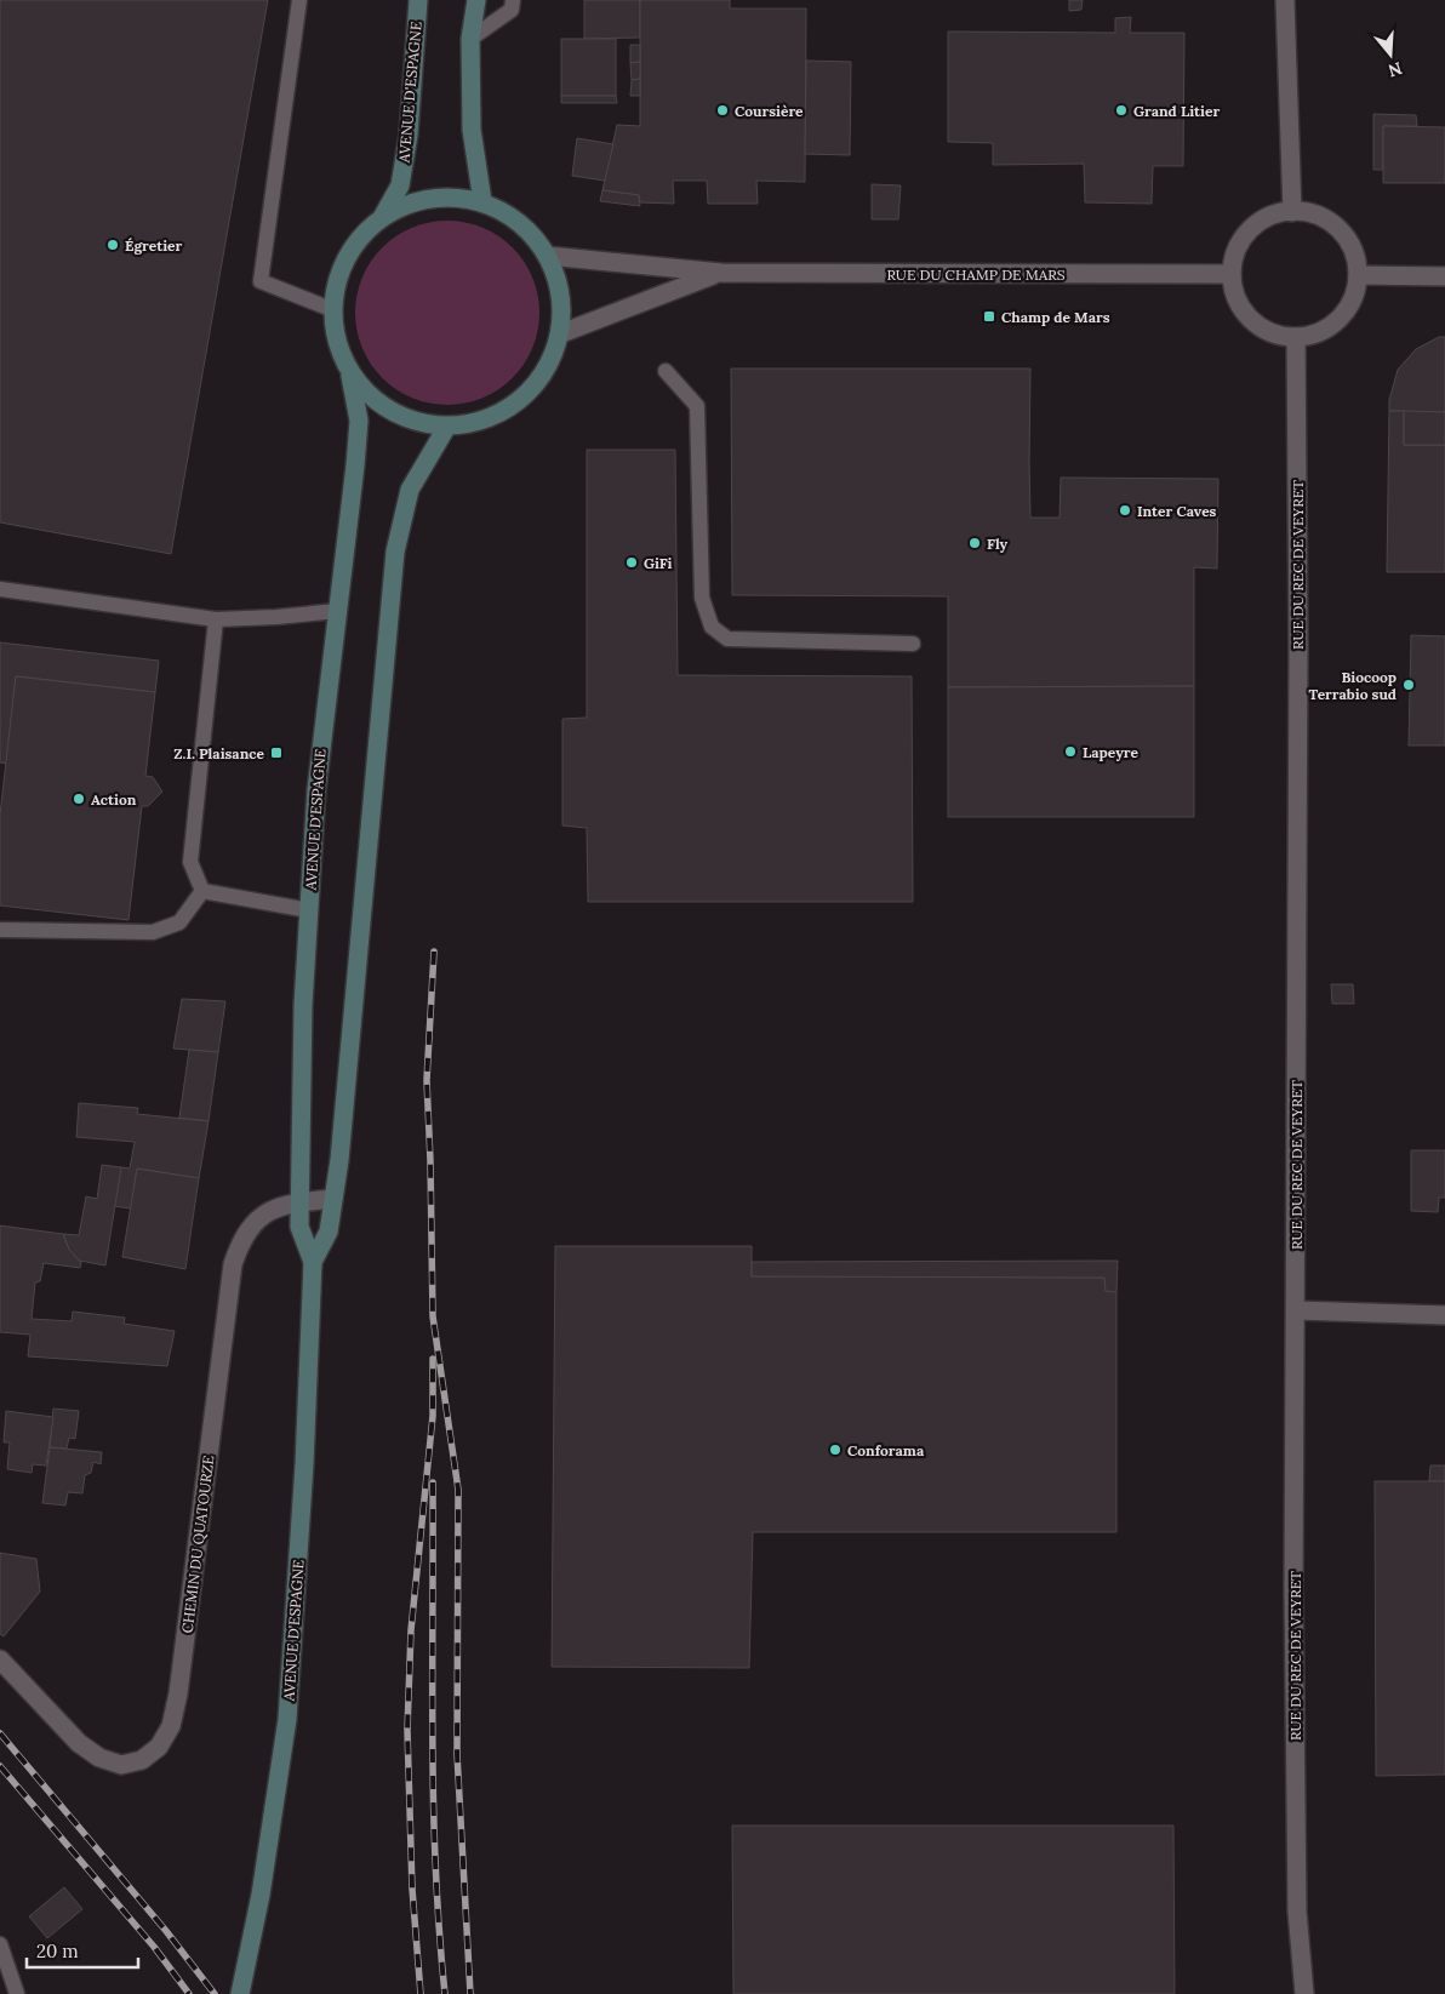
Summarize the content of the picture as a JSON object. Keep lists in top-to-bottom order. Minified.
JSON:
{"streets":{"main road":["AVENUE D'ESPAGNE"],"street":["RUE DU CHAMP DE MARS","RUE DU REC DE VEYRET","CHEMIN DU QUATOURZE"]},"crossings":[["AVENUE D'ESPAGNE","CHEMIN DU QUATOURZE"],["RUE DU CHAMP DE MARS","RUE DU REC DE VEYRET"]],"places":{"other":["Coursière","Grand Litier","Égretier","Inter Caves","Fly","GiFi","Biocoop Terrabio sud","Lapeyre","Action","Conforama"],"transit":["Champ de Mars","Z.I. Plaisance"]},"scale_bar":"20 m","north":"bottom"}
